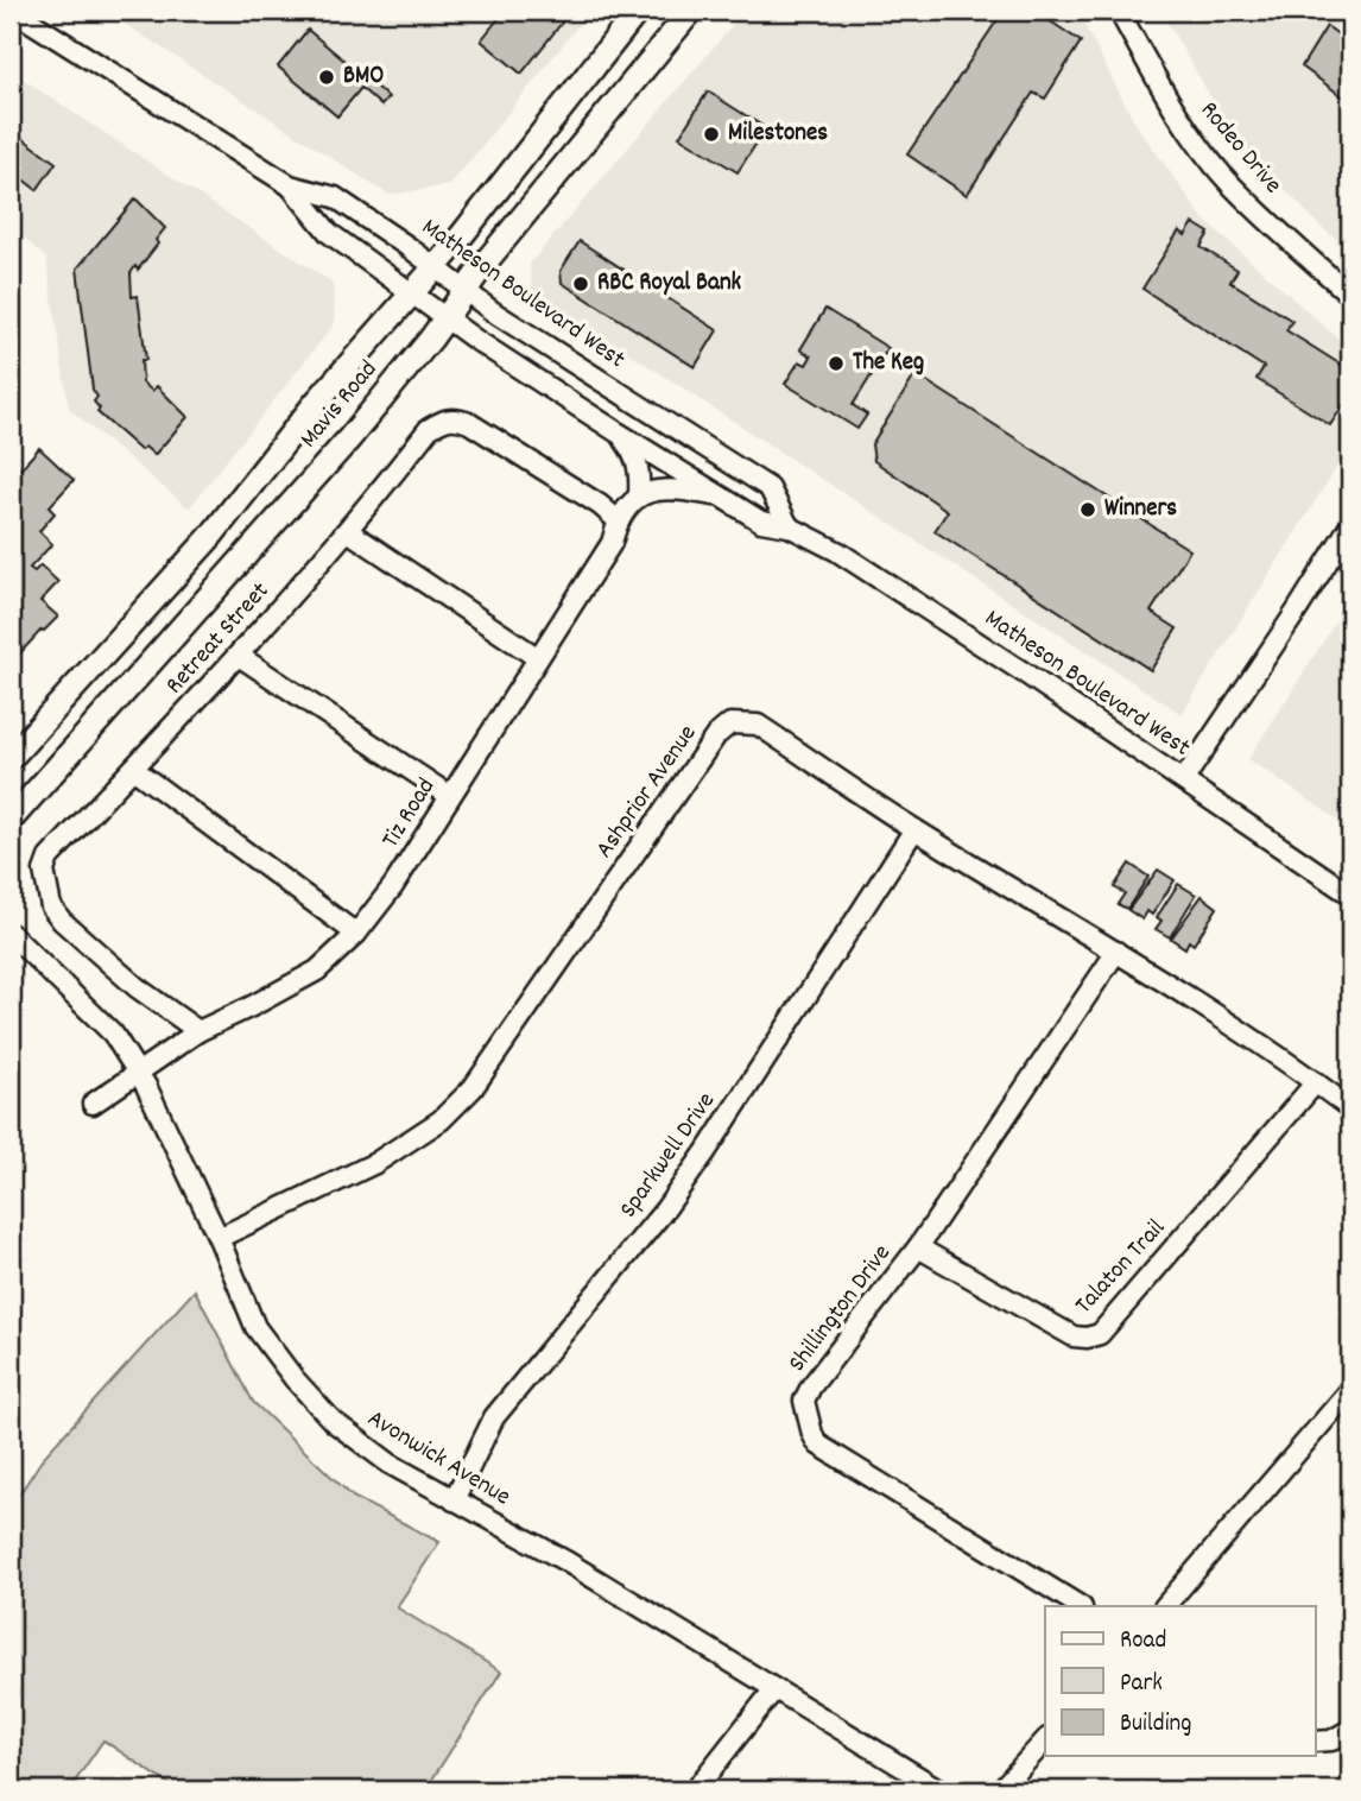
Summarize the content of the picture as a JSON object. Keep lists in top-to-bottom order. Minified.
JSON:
{"streets":{"main road":["Mavis Road"],"street":["Rodeo Drive","Matheson Boulevard West","Retreat Street","Ashprior Avenue","Tiz Road","Sparkwell Drive","Talaton Trail","Shillington Drive","Avonwick Avenue"]},"crossings":[["Matheson Boulevard West","Mavis Road"],["Retreat Street","Tiz Road"],["Ashprior Avenue","Sparkwell Drive"],["Ashprior Avenue","Talaton Trail"],["Ashprior Avenue","Shillington Drive"],["Ashprior Avenue","Avonwick Avenue"],["Tiz Road","Avonwick Avenue"],["Sparkwell Drive","Avonwick Avenue"],["Talaton Trail","Shillington Drive"]],"places":["BMO","Milestones","RBC Royal Bank","The Keg","Winners"],"legend":["Road","Park","Building"]}
